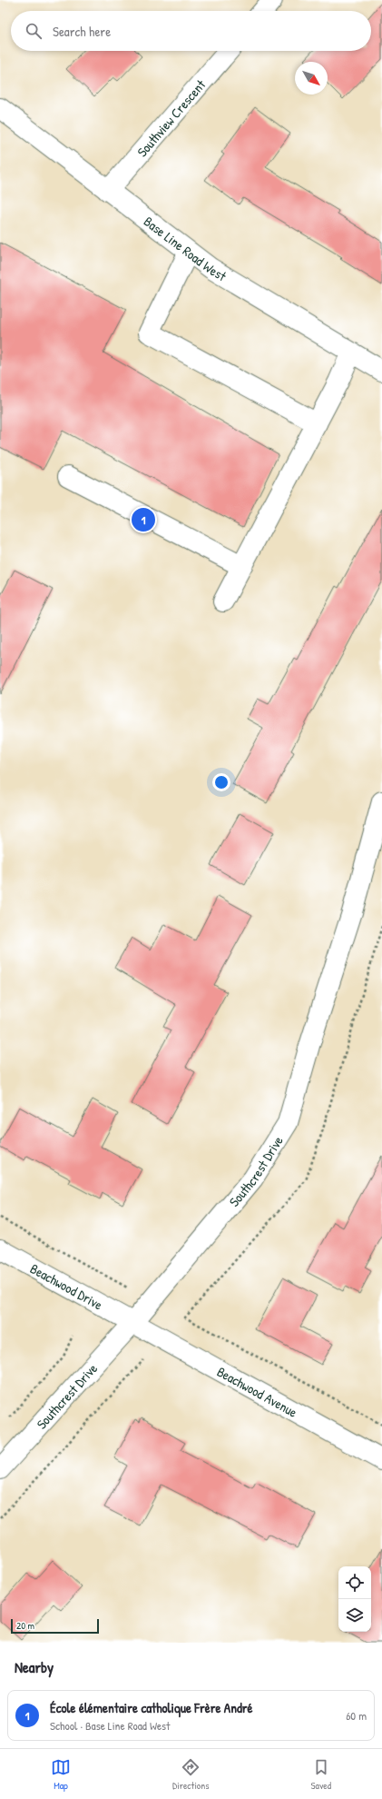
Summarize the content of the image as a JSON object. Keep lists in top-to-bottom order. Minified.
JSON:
{"streets":{"street":["Southview Crescent","Base Line Road West","Southcrest Drive","Beachwood Drive","Beachwood Avenue"]},"crossings":[["Southview Crescent","Base Line Road West"],["Southcrest Drive","Beachwood Drive"],["Southcrest Drive","Beachwood Avenue"],["Beachwood Drive","Beachwood Avenue"]],"scale_bar":"20 m","north":"bottom right","page":{"search":"Search here","pins":"1","scale":"20 m","heading":"Nearby","list":[{"mark":"1","name":"École élémentaire catholique Frère André","note":"School · Base Line Road West","value":"60 m"}],"nav":["Map","Directions","Saved"]}}
